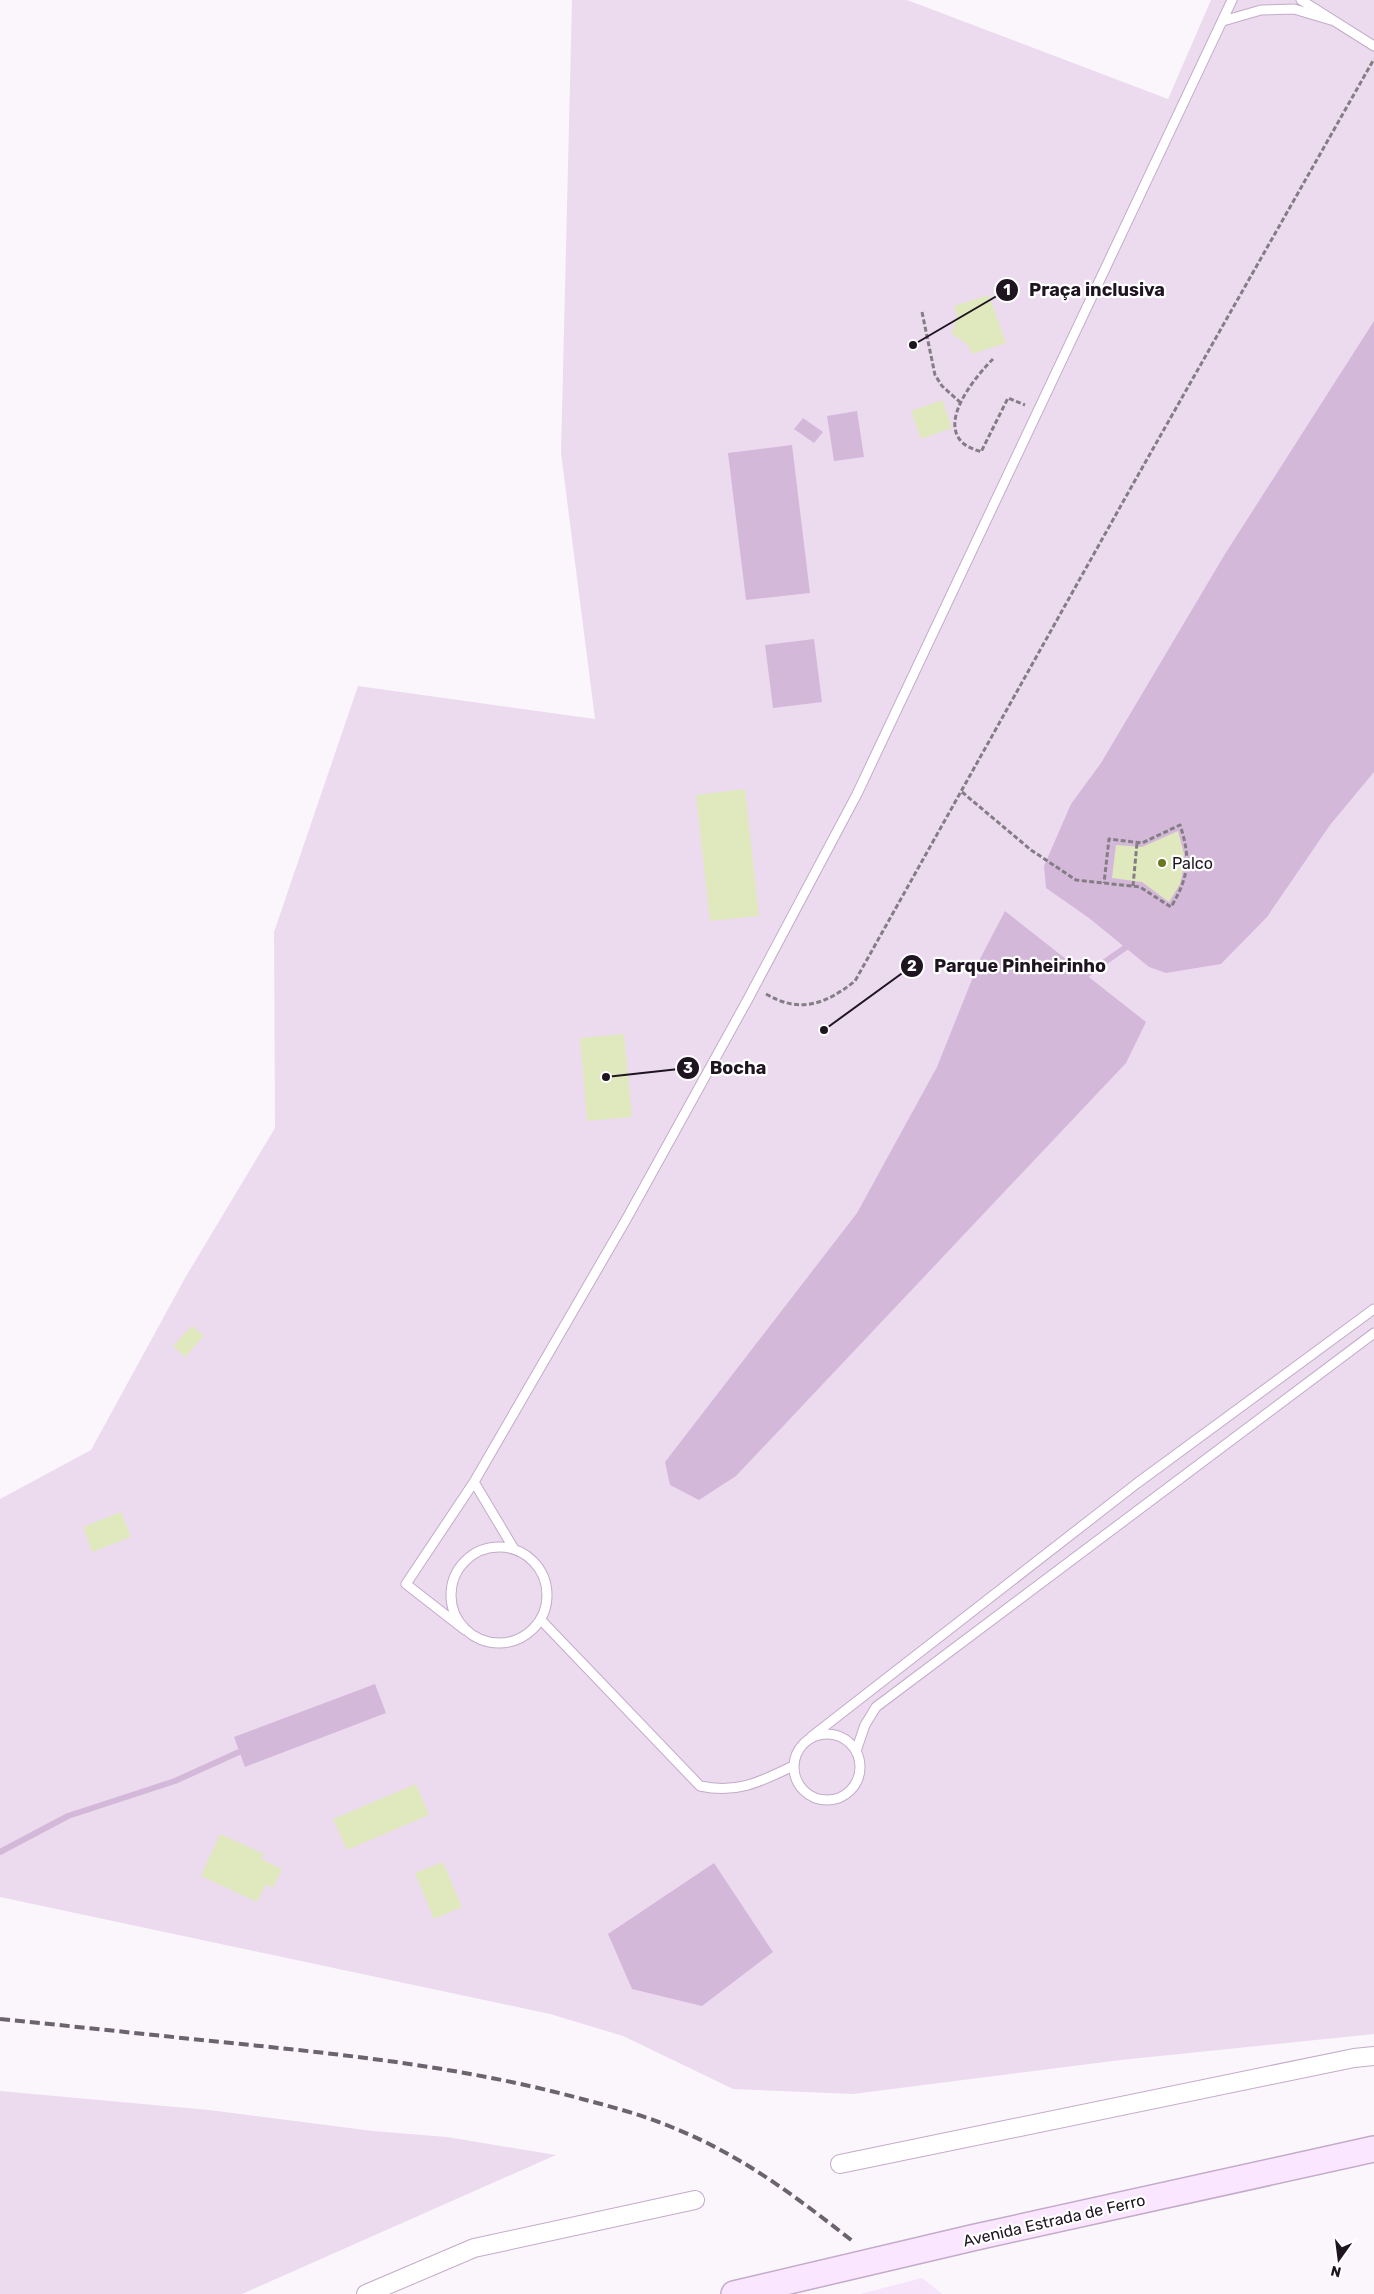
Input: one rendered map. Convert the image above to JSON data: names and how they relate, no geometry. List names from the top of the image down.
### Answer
{
  "streets": {
    "main road": ["Avenida Estrada de Ferro"]
  },
  "places": [
    "Praça inclusiva",
    "Palco",
    "Parque Pinheirinho",
    "Bocha"
  ],
  "north": "bottom"
}
